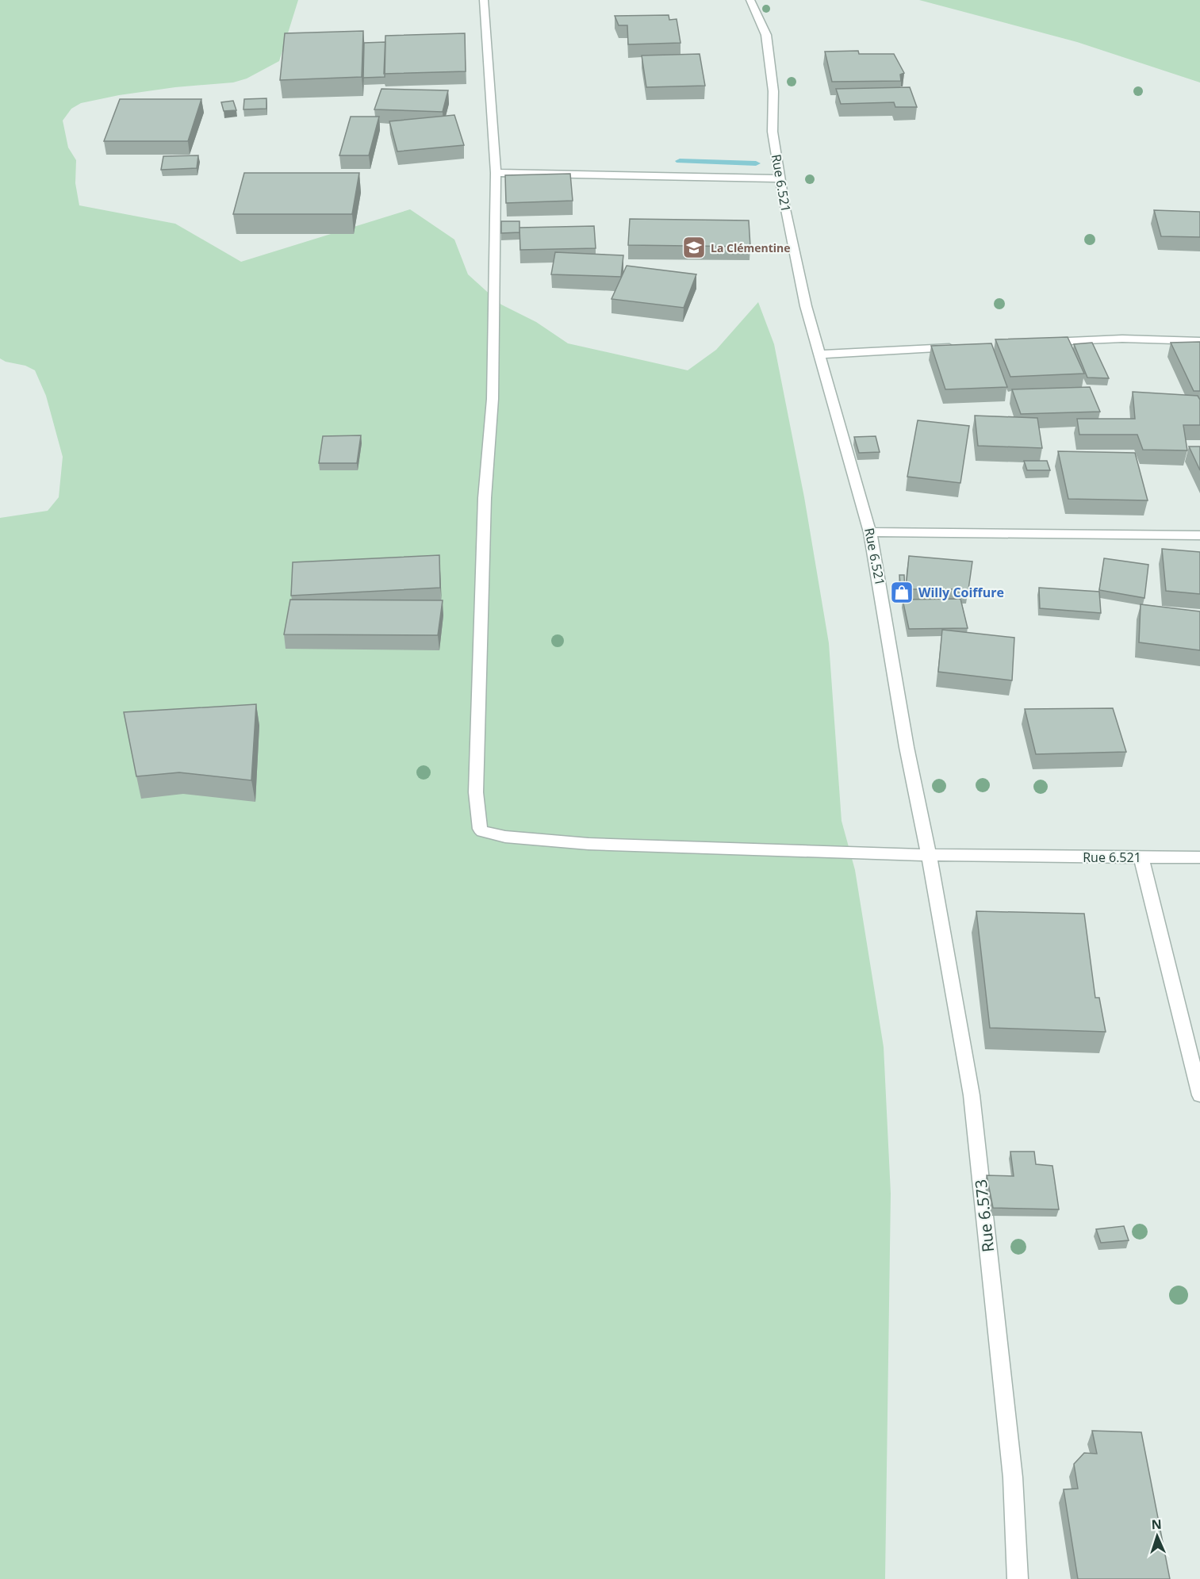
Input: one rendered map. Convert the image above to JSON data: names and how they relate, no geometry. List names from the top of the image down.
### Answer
{
  "streets": {
    "street": ["Rue 6.521", "Rue 6.573"]
  },
  "crossings": [
    ["Rue 6.521", "Rue 6.573"]
  ],
  "places": {
    "school or university": ["La Clémentine"],
    "shop": ["Willy Coiffure"]
  },
  "north": "top"
}
